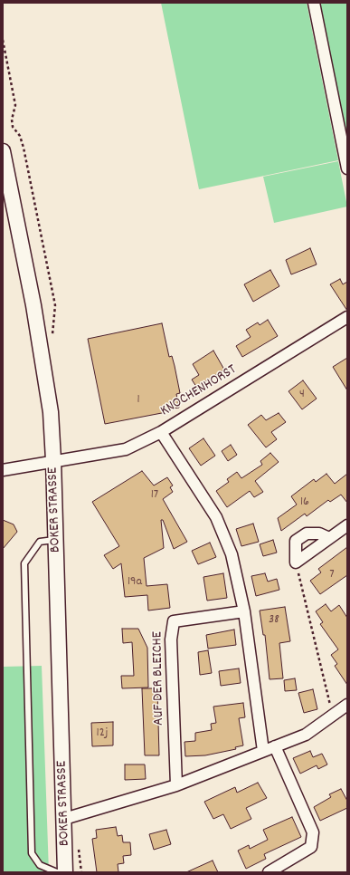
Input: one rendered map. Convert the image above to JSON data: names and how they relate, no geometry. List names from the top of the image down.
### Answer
{
  "streets": {
    "main road": ["BOKER STRASSE"],
    "street": ["KNOCHENHORST", "AUF DER BLEICHE"]
  },
  "crossings": [
    ["KNOCHENHORST", "BOKER STRASSE"]
  ],
  "house_numbers": [
    "4",
    "1",
    "17",
    "16",
    "7",
    "19a",
    "38",
    "12j"
  ]
}
